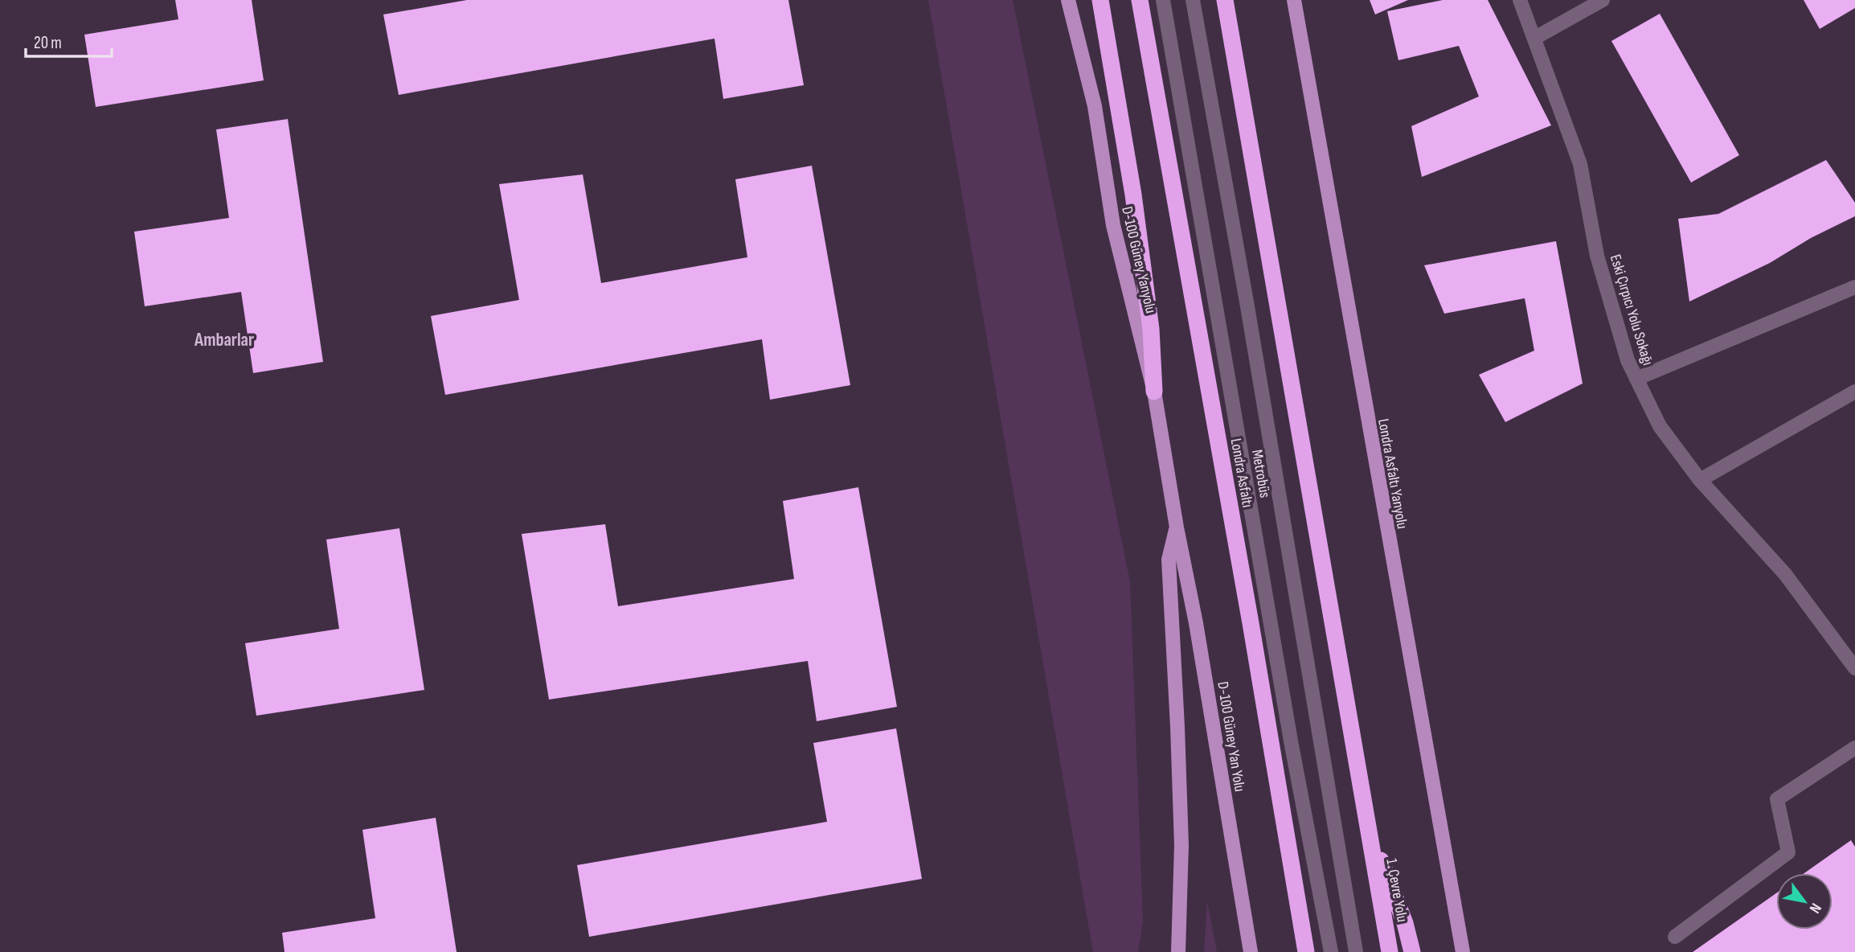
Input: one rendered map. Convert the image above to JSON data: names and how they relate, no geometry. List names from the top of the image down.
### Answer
{
  "streets": {
    "highway": ["Londra Asfaltı", "1. Çevre Yolu"],
    "main road": ["D-100 Güney Yanyolu", "Londra Asfaltı Yanyolu", "D-100 Güney Yan Yolu"],
    "street": ["Eski Çırpıcı Yolu Sokağı", "Metrobüs"]
  },
  "crossings": [
    ["D-100 Güney Yanyolu", "D-100 Güney Yan Yolu"]
  ],
  "districts": ["Ambarlar"],
  "scale_bar": "20 m",
  "north": "bottom right"
}
